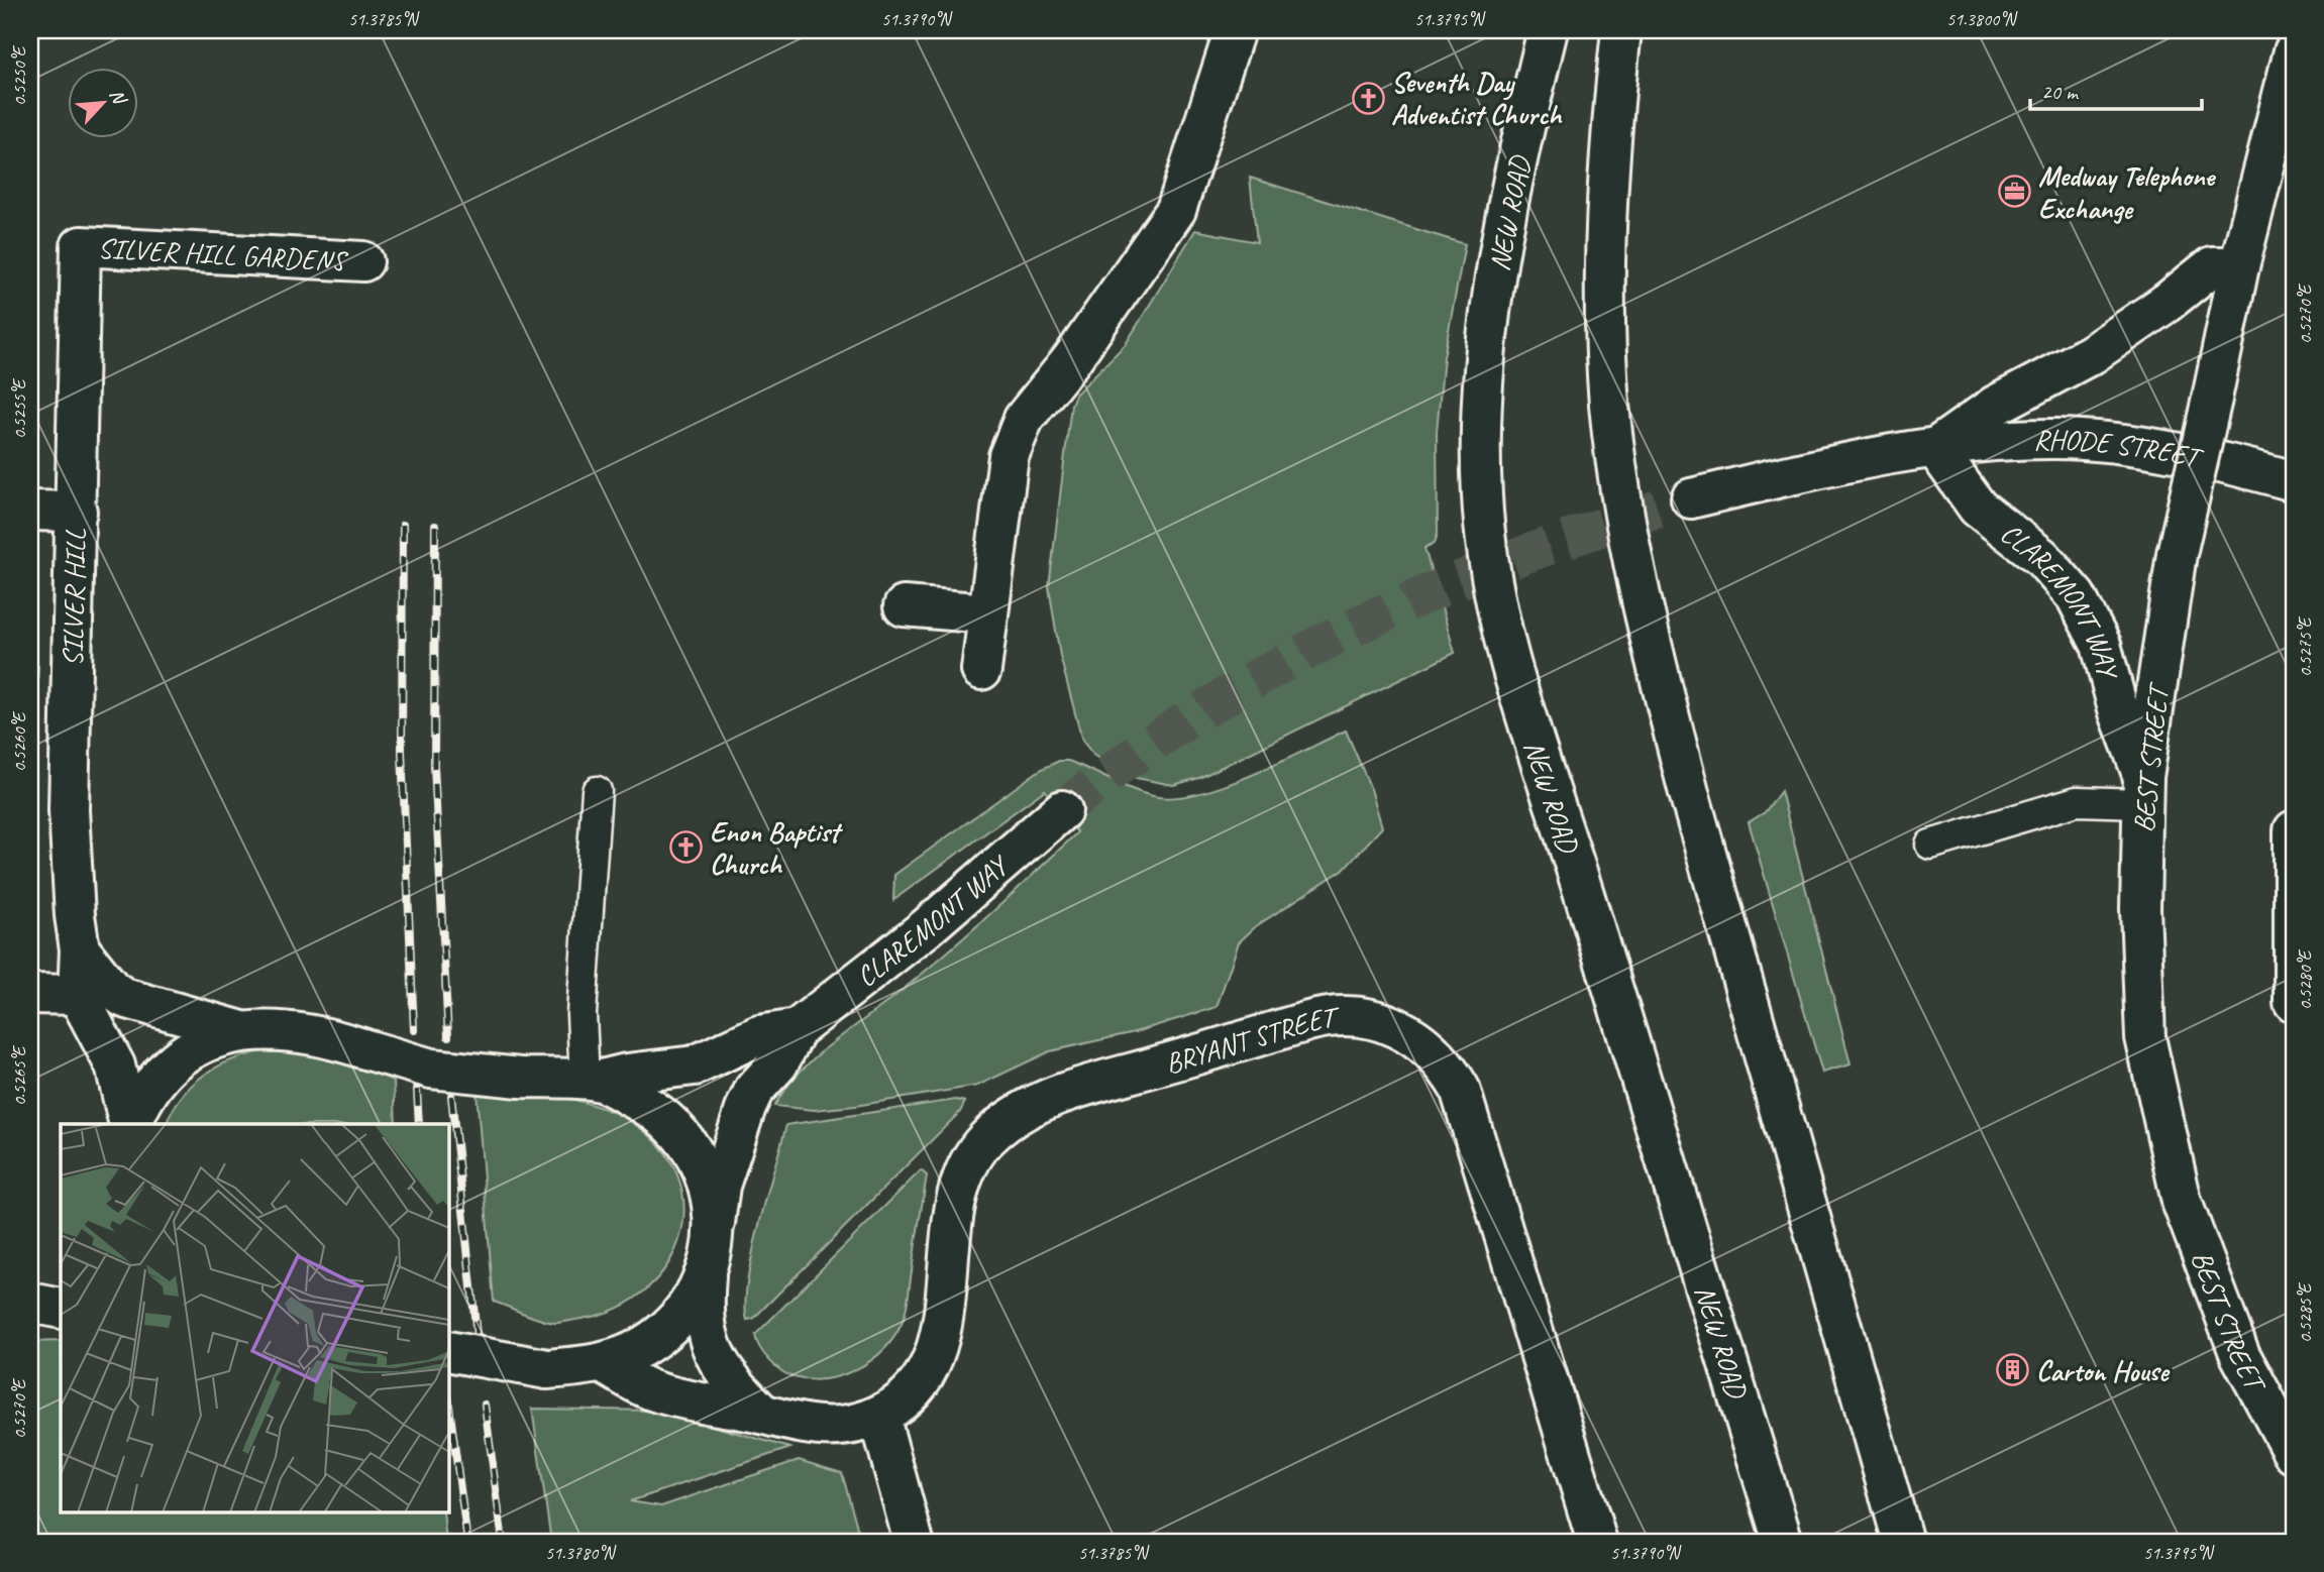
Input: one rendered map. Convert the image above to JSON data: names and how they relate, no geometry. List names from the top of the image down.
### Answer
{
  "streets": {
    "street": [
      "NEW ROAD",
      "SILVER HILL GARDENS",
      "RHODE STREET",
      "SILVER HILL",
      "CLAREMONT WAY",
      "BEST STREET",
      "BRYANT STREET"
    ]
  },
  "crossings": [
    ["SILVER HILL GARDENS", "SILVER HILL"],
    ["RHODE STREET", "CLAREMONT WAY"],
    ["CLAREMONT WAY", "BEST STREET"]
  ],
  "places": {
    "church": ["Seventh Day Adventist Church", "Enon Baptist Church"],
    "office": ["Medway Telephone Exchange"],
    "building": ["Carton House"]
  },
  "scale_bar": "20 m",
  "north": "top right",
  "coordinates": [
    "51.3785°N",
    "51.3790°N",
    "51.3795°N",
    "51.3800°N",
    "0.5250°E",
    "0.5270°E",
    "0.5255°E",
    "0.5275°E",
    "0.5260°E",
    "0.5280°E",
    "0.5265°E",
    "0.5285°E",
    "51.3780°N"
  ]
}
